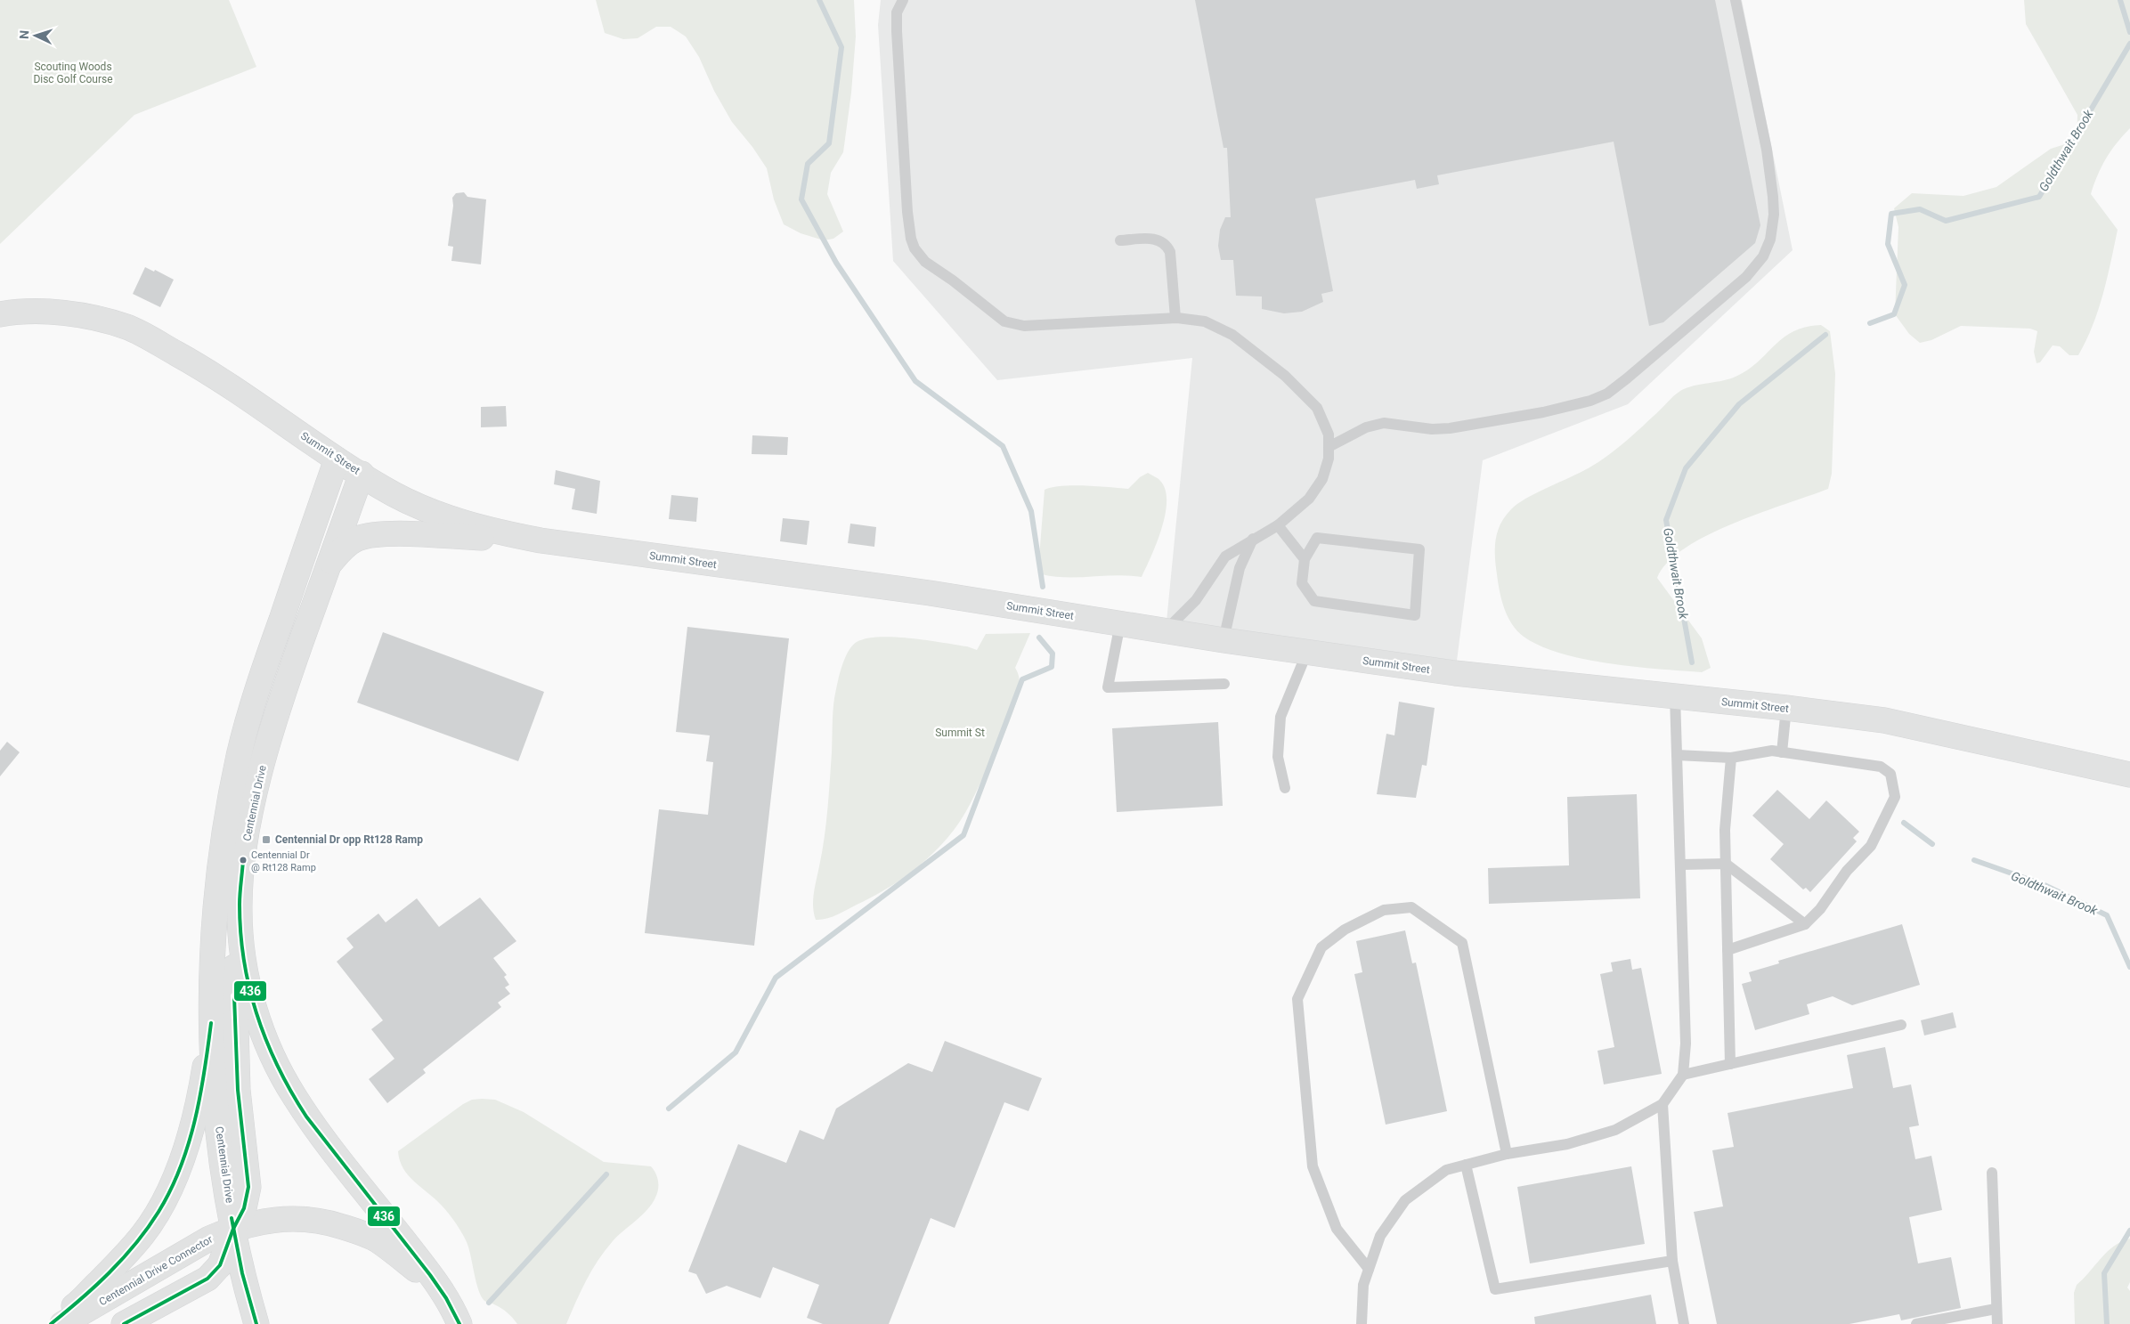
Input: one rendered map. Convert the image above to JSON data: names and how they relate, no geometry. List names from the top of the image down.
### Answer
{
  "streets": {
    "main road": ["Summit Street", "Centennial Drive", "Centennial Drive Connector"]
  },
  "crossings": [
    ["Summit Street", "Centennial Drive"],
    ["Centennial Drive", "Centennial Drive Connector"]
  ],
  "water": ["Goldthwait Brook"],
  "parks": ["Scouting Woods Disc Golf Course", "Summit St"],
  "places": {
    "transit": ["Centennial Dr opp Rt128 Ramp"],
    "other": ["Centennial Dr @ Rt128 Ramp"]
  },
  "lines": ["transit line 436"],
  "north": "left"
}
